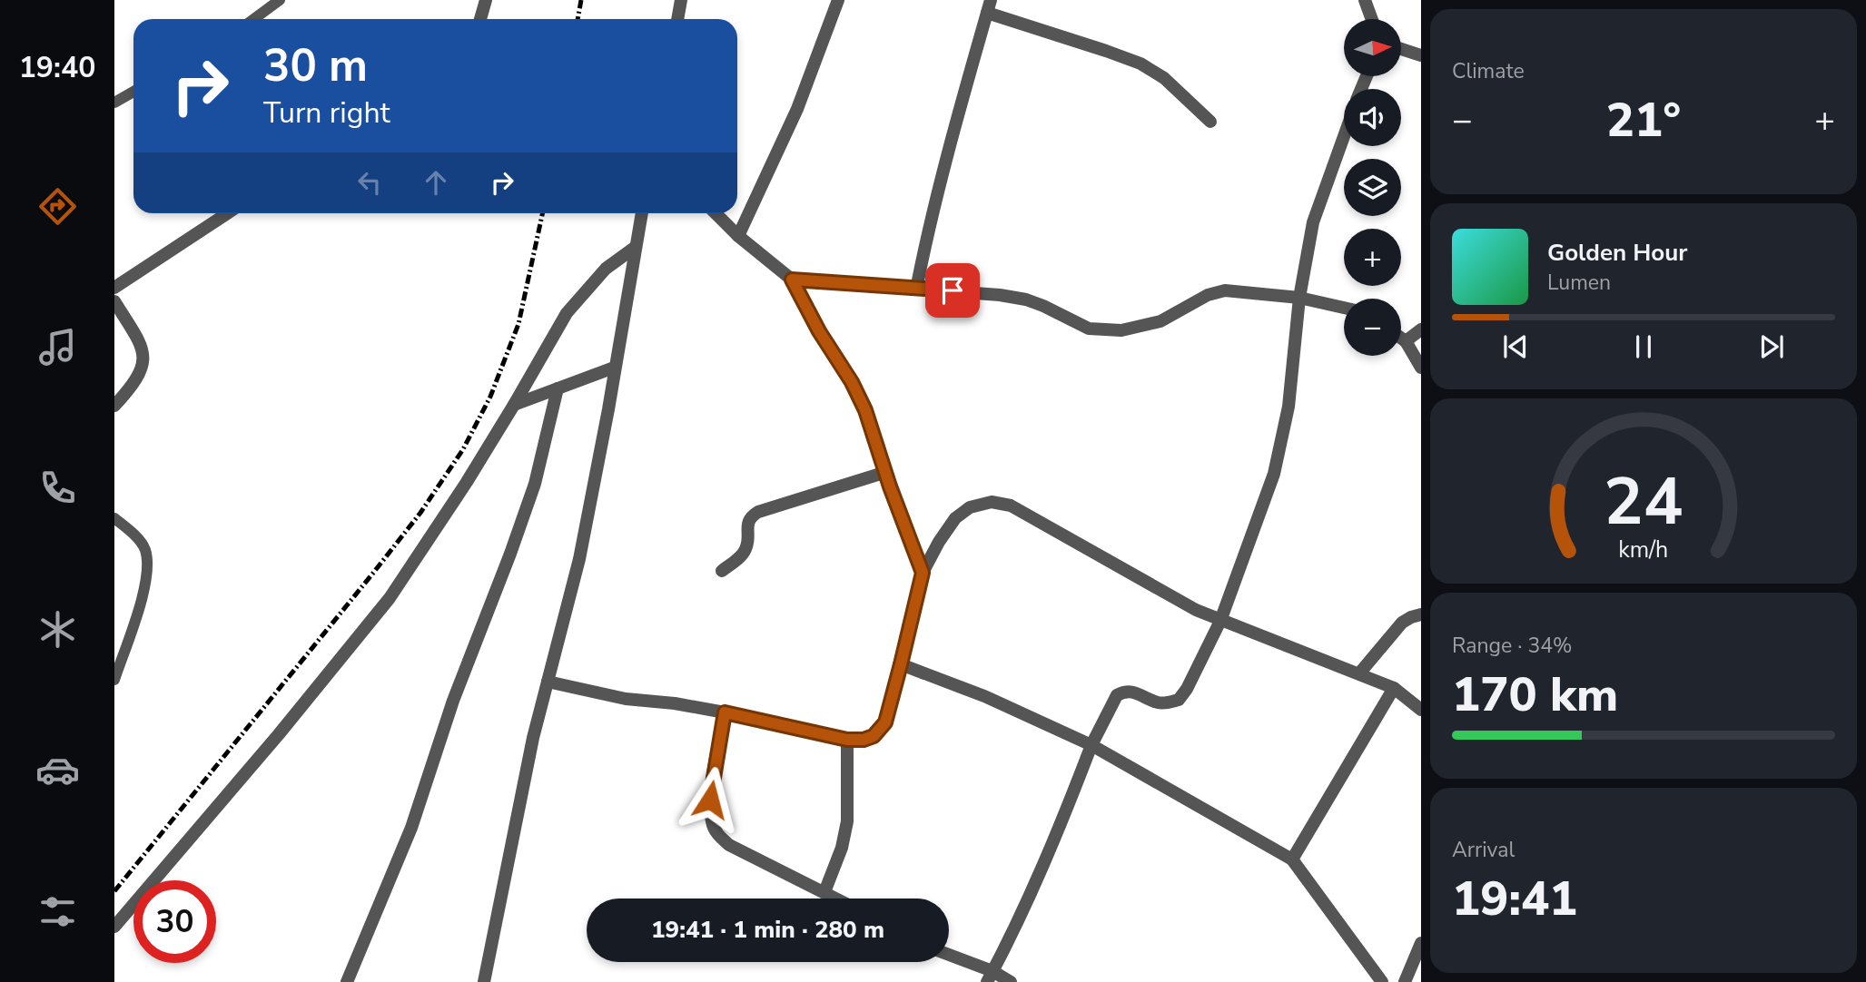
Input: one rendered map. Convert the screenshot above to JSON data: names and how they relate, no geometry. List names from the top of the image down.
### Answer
{
  "north": "right",
  "page": {
    "tabs": "19:40",
    "tile": [
      "Climate",
      ["Range · 34%", "170 km"],
      ["Arrival", "19:41"]
    ],
    "map_buttons": ["+", "−"],
    "turn": ["30 m", "Turn right"],
    "heat": ["−", "21°", "+"],
    "song": ["Golden Hour", "Lumen"],
    "limit": "30",
    "trip": "19:41 · 1 min · 280 m",
    "gauge": ["24", "km/h"]
  }
}
